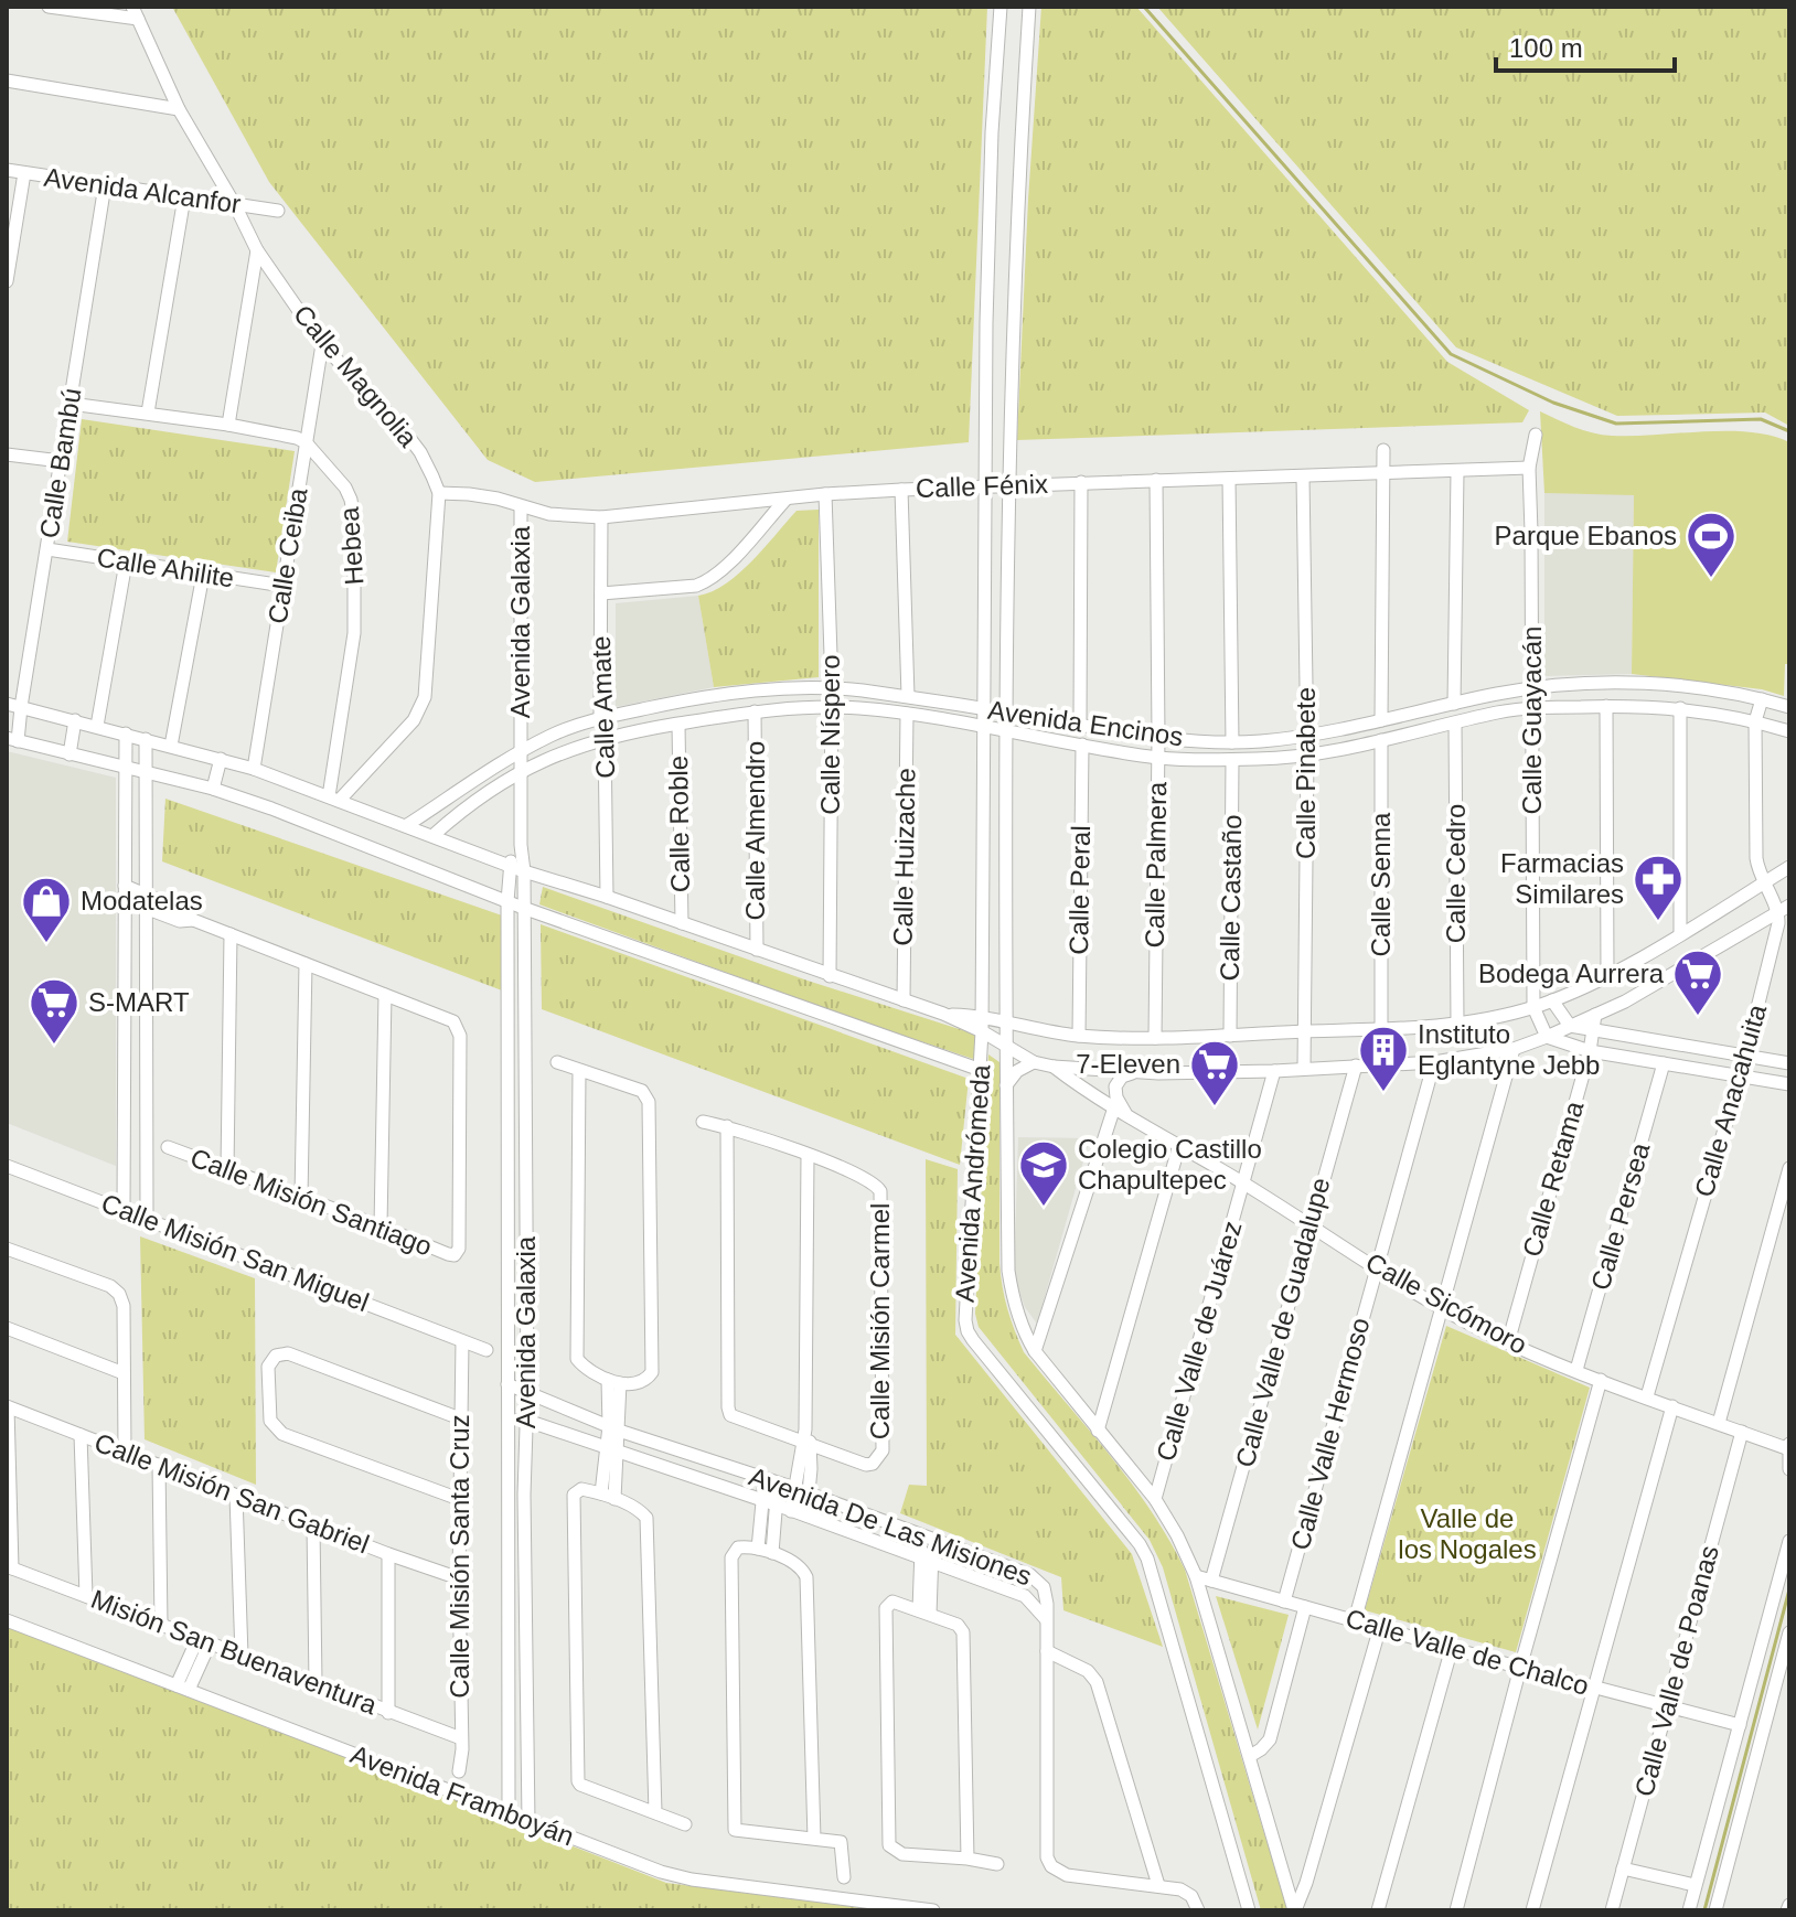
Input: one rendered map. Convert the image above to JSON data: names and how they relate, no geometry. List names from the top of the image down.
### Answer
{
  "streets": {
    "street": [
      "Avenida Alcanfor",
      "Calle Magnolia",
      "Calle Bambú",
      "Calle Fénix",
      "Hebea",
      "Calle Ceiba",
      "Calle Ahilite",
      "Avenida Galaxia",
      "Calle Amate",
      "Calle Guayacán",
      "Avenida Encinos",
      "Calle Níspero",
      "Calle Pinabete",
      "Calle Roble",
      "Calle Almendro",
      "Calle Huizache",
      "Calle Palmera",
      "Calle Cedro",
      "Calle Senna",
      "Calle Peral",
      "Calle Castaño",
      "Calle Anacahuita",
      "Calle Retama",
      "Avenida Andrómeda",
      "Calle Misión Santiago",
      "Calle Persea",
      "Calle Misión San Miguel",
      "Calle Sicómoro",
      "Calle Misión Carmel",
      "Calle Valle de Guadalupe",
      "Calle Valle de Juárez",
      "Calle Valle Hermoso",
      "Calle Misión San Gabriel",
      "Avenida De Las Misiones",
      "Calle Misión Santa Cruz",
      "Misión San Buenaventura",
      "Calle Valle de Chalco",
      "Calle Valle de Poanas",
      "Avenida Framboyán"
    ]
  },
  "crossings": [
    ["Avenida Alcanfor", "Calle Magnolia"],
    ["Avenida Alcanfor", "Calle Bambú"],
    ["Calle Magnolia", "Calle Fénix"],
    ["Calle Magnolia", "Hebea"],
    ["Calle Magnolia", "Calle Ceiba"],
    ["Calle Bambú", "Calle Ahilite"],
    ["Calle Fénix", "Avenida Galaxia"],
    ["Calle Fénix", "Calle Amate"],
    ["Calle Fénix", "Calle Guayacán"],
    ["Calle Fénix", "Calle Níspero"],
    ["Calle Fénix", "Calle Pinabete"],
    ["Calle Fénix", "Calle Palmera"],
    ["Calle Fénix", "Avenida Andrómeda"],
    ["Hebea", "Calle Ceiba"],
    ["Calle Ceiba", "Calle Ahilite"],
    ["Avenida Galaxia", "Avenida Encinos"],
    ["Avenida Galaxia", "Avenida De Las Misiones"],
    ["Avenida Galaxia", "Avenida Framboyán"],
    ["Calle Amate", "Avenida Encinos"],
    ["Calle Guayacán", "Avenida Encinos"],
    ["Avenida Encinos", "Calle Níspero"],
    ["Avenida Encinos", "Calle Pinabete"],
    ["Avenida Encinos", "Calle Roble"],
    ["Avenida Encinos", "Calle Almendro"],
    ["Avenida Encinos", "Calle Huizache"],
    ["Avenida Encinos", "Calle Palmera"],
    ["Avenida Encinos", "Calle Cedro"],
    ["Avenida Encinos", "Calle Senna"],
    ["Avenida Encinos", "Calle Peral"],
    ["Avenida Encinos", "Calle Castaño"],
    ["Avenida Encinos", "Avenida Andrómeda"],
    ["Calle Anacahuita", "Calle Sicómoro"],
    ["Calle Retama", "Calle Sicómoro"],
    ["Avenida Andrómeda", "Calle Valle de Juárez"],
    ["Avenida Andrómeda", "Calle Valle de Chalco"],
    ["Calle Persea", "Calle Sicómoro"],
    ["Calle Misión San Miguel", "Calle Misión Santa Cruz"],
    ["Calle Sicómoro", "Calle Valle de Guadalupe"],
    ["Calle Sicómoro", "Calle Valle de Juárez"],
    ["Calle Sicómoro", "Calle Valle Hermoso"],
    ["Calle Sicómoro", "Calle Valle de Poanas"],
    ["Calle Valle de Guadalupe", "Calle Valle de Chalco"],
    ["Calle Valle Hermoso", "Calle Valle de Chalco"],
    ["Calle Misión San Gabriel", "Calle Misión Santa Cruz"],
    ["Calle Misión Santa Cruz", "Misión San Buenaventura"],
    ["Calle Valle de Chalco", "Calle Valle de Poanas"]
  ],
  "parks": ["Valle de los Nogales"],
  "places": {
    "sports": ["Parque Ebanos"],
    "pharmacy": ["Farmacias Similares"],
    "shop": ["Modatelas"],
    "supermarket": ["Bodega Aurrera", "S-MART", "7-Eleven"],
    "building": ["Instituto Eglantyne Jebb"],
    "school or university": ["Colegio Castillo Chapultepec"]
  },
  "scale_bar": "100 m"
}
